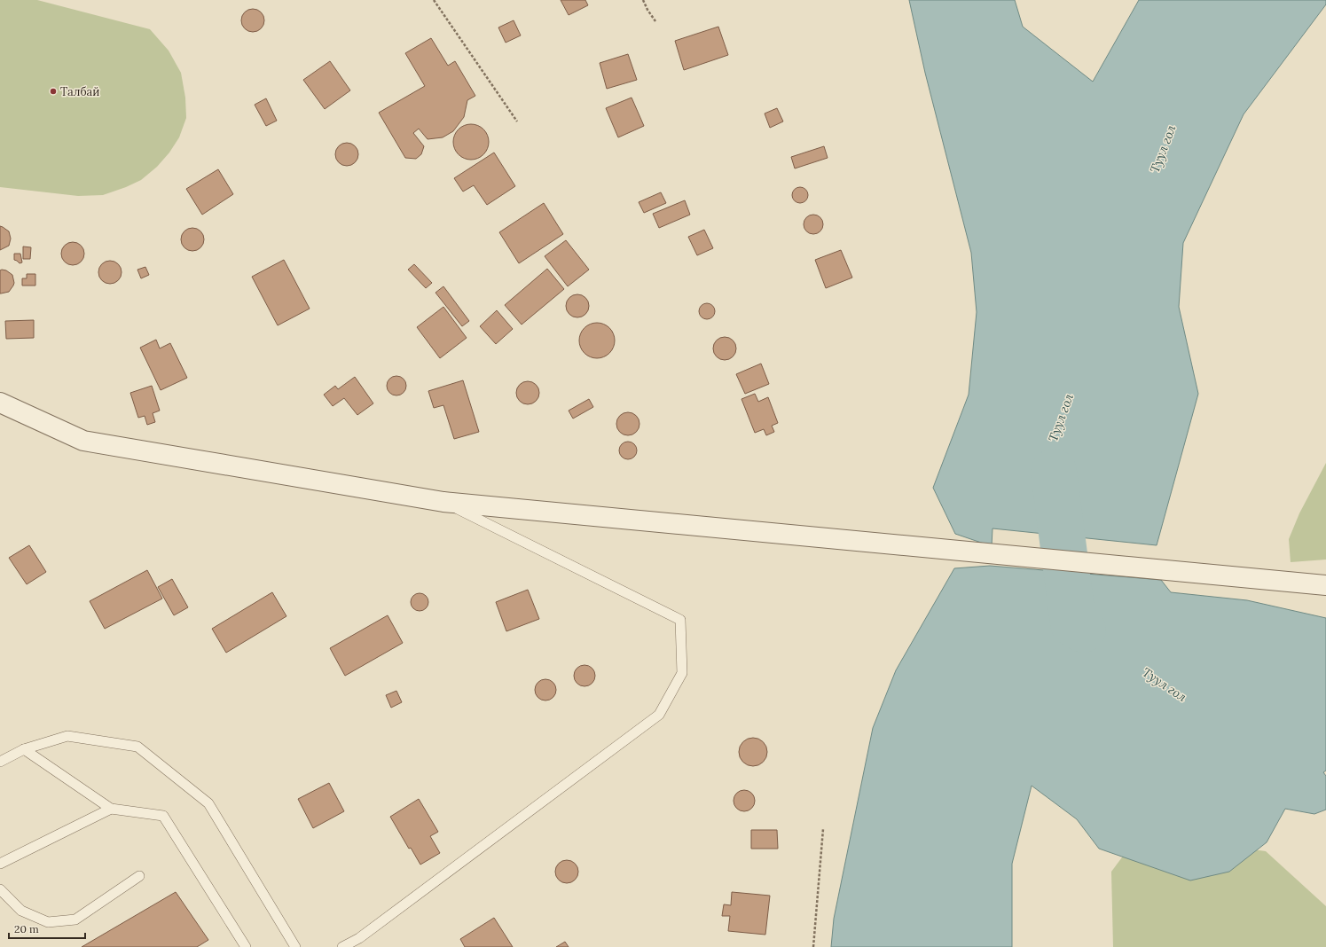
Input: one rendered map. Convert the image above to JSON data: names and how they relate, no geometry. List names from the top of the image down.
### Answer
{
  "water": ["Туул гол"],
  "places": ["Талбай"],
  "scale_bar": "20 m"
}
